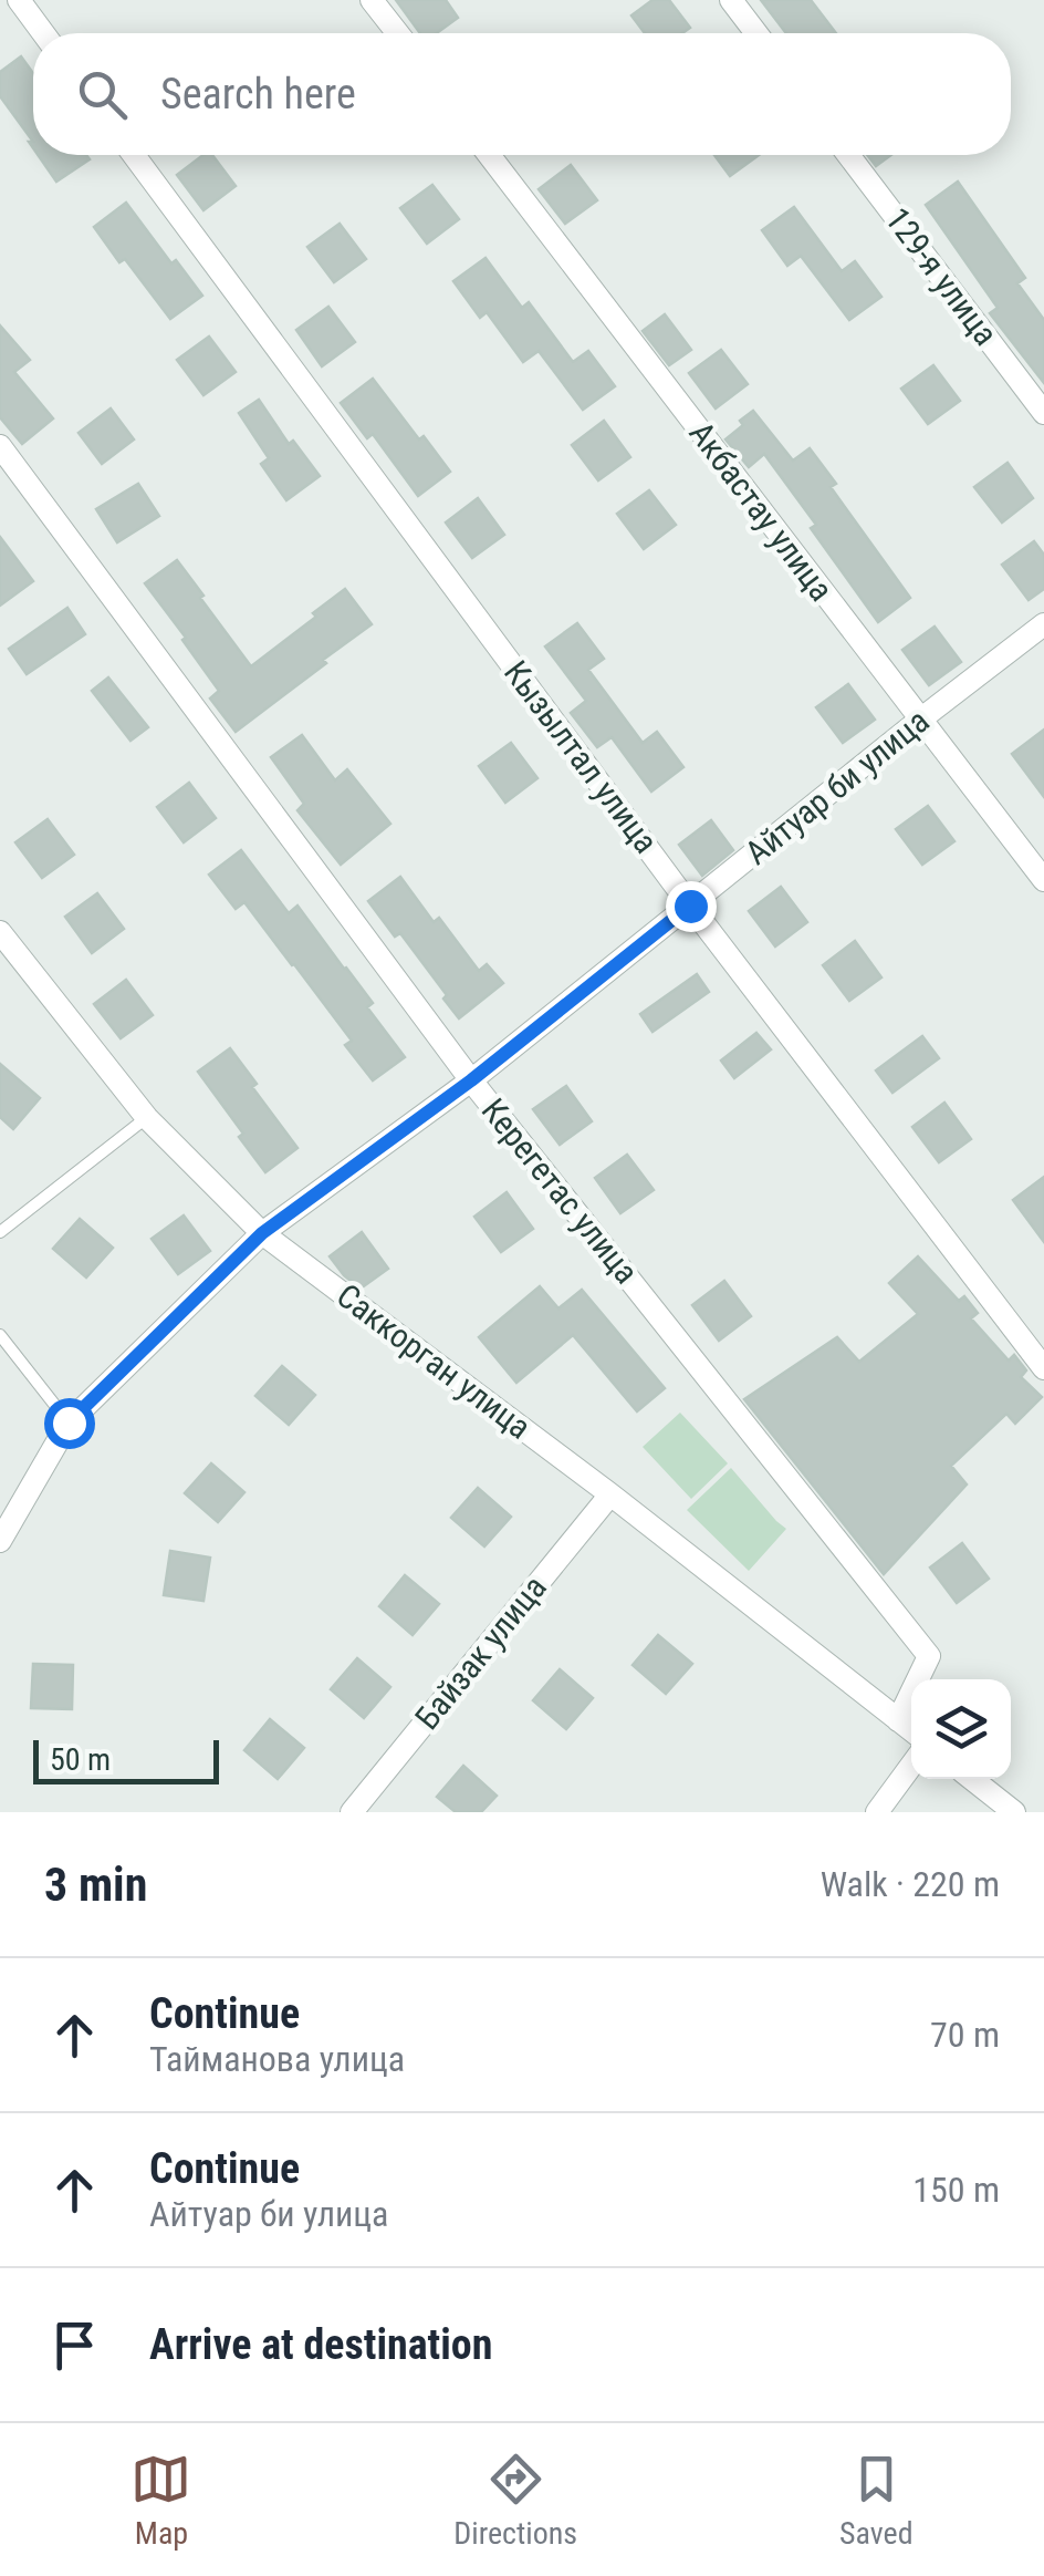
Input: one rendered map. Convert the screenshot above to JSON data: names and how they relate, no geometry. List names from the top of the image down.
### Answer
{
  "streets": {
    "street": [
      "129-я улица",
      "Акбастау улица",
      "Кызылтал улица",
      "Айтуар би улица",
      "Керегетас улица",
      "Саккорган улица",
      "Байзак улица"
    ]
  },
  "crossings": [
    ["Акбастау улица", "Айтуар би улица"],
    ["Кызылтал улица", "Айтуар би улица"],
    ["Айтуар би улица", "Керегетас улица"],
    ["Айтуар би улица", "Саккорган улица"],
    ["Керегетас улица", "Саккорган улица"],
    ["Саккорган улица", "Байзак улица"]
  ],
  "scale_bar": "50 m",
  "page": {
    "search": "Search here",
    "scale": "50 m",
    "heading": ["3 min", "Walk · 220 m"],
    "list": [
      ["Continue", "Тайманова улица", "70 m"],
      ["Continue", "Айтуар би улица", "150 m"],
      "Arrive at destination"
    ],
    "nav": ["Map", "Directions", "Saved"]
  }
}
